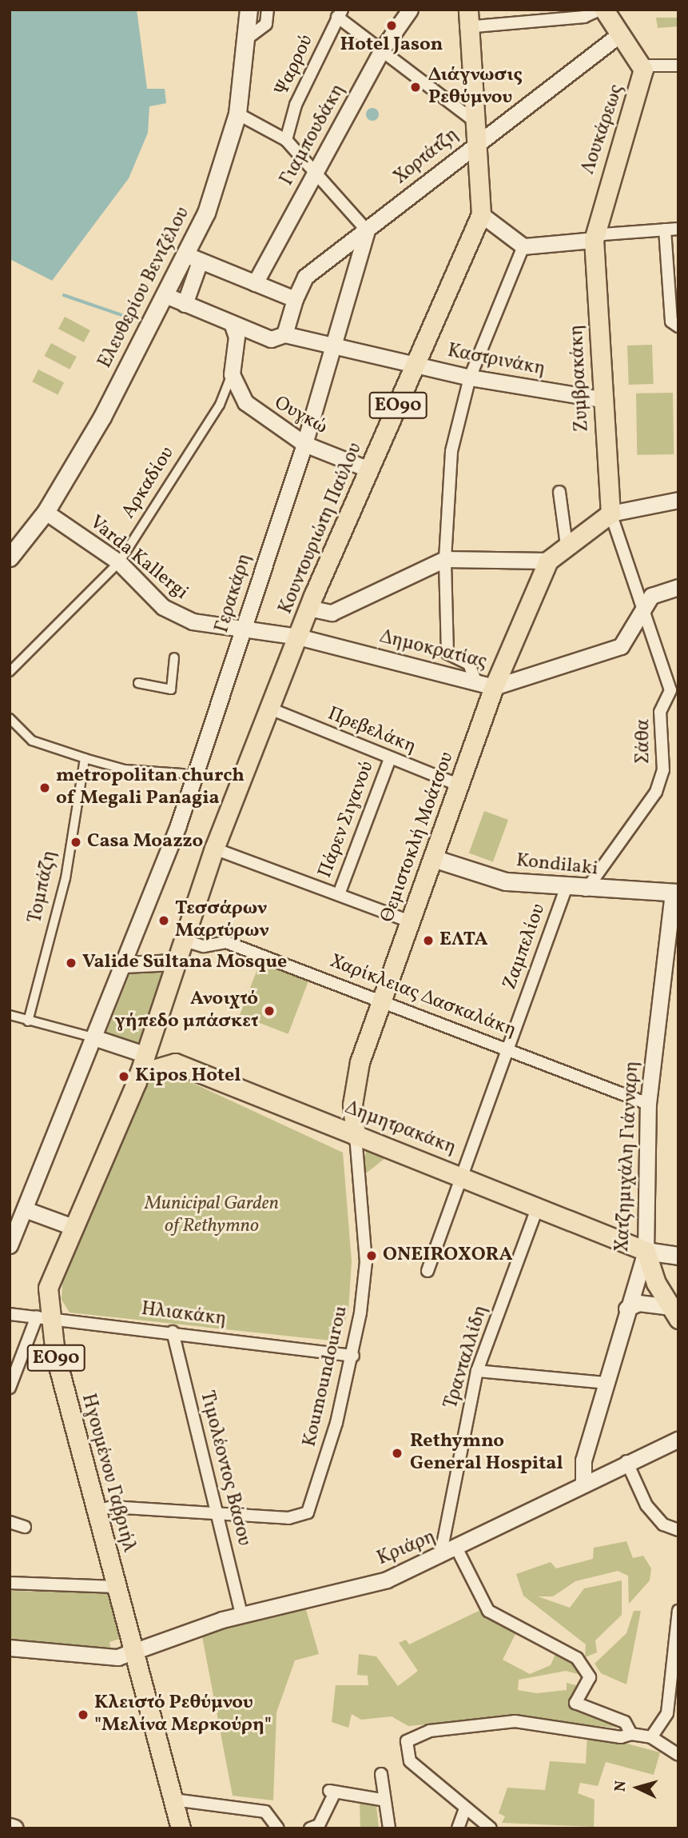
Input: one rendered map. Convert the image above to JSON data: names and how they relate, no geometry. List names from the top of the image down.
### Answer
{
  "streets": {
    "main road": [
      "Λουκάρεως",
      "Ελευθερίου Βενιζέλου",
      "Ζυμβρακάκη",
      "ΕΟ90",
      "Κουντουριώτη Παύλου",
      "Θεμιστοκλή Μοάτσου",
      "Kondilaki",
      "Δημητρακάκη",
      "Ηγουμένου Γαβριήλ"
    ],
    "street": [
      "Ψαρρού",
      "Γιαμπουδάκη",
      "Χορτάτζη",
      "Καστρινάκη",
      "Ουγκώ",
      "Αρκαδίου",
      "Varda Kallergi",
      "Γερακάρη",
      "Δημοκρατίας",
      "Πρεβελάκη",
      "Σάθα",
      "Πάρεν Σιγανού",
      "Τομπάζη",
      "Ζαμπελίου",
      "Χαρίκλειας Δασκαλάκη",
      "Χατζημιχάλη Γιάνναρη",
      "Ηλιακάκη",
      "Τρανταλλίδη",
      "Koumoundourou",
      "Τιμολέοντος Βάσου",
      "Κριάρη"
    ]
  },
  "crossings": [
    ["Λουκάρεως", "Χορτάτζη"],
    ["Λουκάρεως", "Ζυμβρακάκη"],
    ["Χορτάτζη", "Καστρινάκη"],
    ["Χορτάτζη", "Κουντουριώτη Παύλου"],
    ["Χορτάτζη", "Γερακάρη"],
    ["Ελευθερίου Βενιζέλου", "Καστρινάκη"],
    ["Ελευθερίου Βενιζέλου", "Varda Kallergi"],
    ["Καστρινάκη", "Ζυμβρακάκη"],
    ["Καστρινάκη", "Κουντουριώτη Παύλου"],
    ["Καστρινάκη", "Γερακάρη"],
    ["Ζυμβρακάκη", "Σάθα"],
    ["ΕΟ90", "Κουντουριώτη Παύλου"],
    ["ΕΟ90", "Ηγουμένου Γαβριήλ"],
    ["Ουγκώ", "Αρκαδίου"],
    ["Ουγκώ", "Κουντουριώτη Παύλου"],
    ["Ουγκώ", "Γερακάρη"],
    ["Αρκαδίου", "Varda Kallergi"],
    ["Κουντουριώτη Παύλου", "Δημοκρατίας"],
    ["Κουντουριώτη Παύλου", "Πρεβελάκη"],
    ["Κουντουριώτη Παύλου", "Χαρίκλειας Δασκαλάκη"],
    ["Varda Kallergi", "Γερακάρη"],
    ["Varda Kallergi", "Δημοκρατίας"],
    ["Γερακάρη", "Δημοκρατίας"],
    ["Δημοκρατίας", "Σάθα"],
    ["Δημοκρατίας", "Θεμιστοκλή Μοάτσου"],
    ["Πρεβελάκη", "Πάρεν Σιγανού"],
    ["Πρεβελάκη", "Θεμιστοκλή Μοάτσου"],
    ["Σάθα", "Kondilaki"],
    ["Θεμιστοκλή Μοάτσου", "Kondilaki"],
    ["Θεμιστοκλή Μοάτσου", "Χαρίκλειας Δασκαλάκη"],
    ["Θεμιστοκλή Μοάτσου", "Δημητρακάκη"],
    ["Θεμιστοκλή Μοάτσου", "Koumoundourou"],
    ["Kondilaki", "Ζαμπελίου"],
    ["Kondilaki", "Χατζημιχάλη Γιάνναρη"],
    ["Ζαμπελίου", "Χαρίκλειας Δασκαλάκη"],
    ["Ζαμπελίου", "Δημητρακάκη"],
    ["Χαρίκλειας Δασκαλάκη", "Χατζημιχάλη Γιάνναρη"],
    ["Δημητρακάκη", "Χατζημιχάλη Γιάνναρη"],
    ["Δημητρακάκη", "Τρανταλλίδη"],
    ["Δημητρακάκη", "Koumoundourou"],
    ["Χατζημιχάλη Γιάνναρη", "Κριάρη"],
    ["Ηλιακάκη", "Koumoundourou"],
    ["Ηλιακάκη", "Τιμολέοντος Βάσου"],
    ["Ηλιακάκη", "Ηγουμένου Γαβριήλ"],
    ["Τρανταλλίδη", "Κριάρη"],
    ["Koumoundourou", "Τιμολέοντος Βάσου"],
    ["Τιμολέοντος Βάσου", "Κριάρη"],
    ["Ηγουμένου Γαβριήλ", "Κριάρη"]
  ],
  "parks": ["Municipal Garden of Rethymno"],
  "places": [
    "Hotel Jason",
    "Διάγνωσις Ρεθύμνου",
    "metropolitan church of Megali Panagia",
    "Casa Moazzo",
    "Τεσσάρων Μαρτύρων",
    "ΕΛΤΑ",
    "Valide Sultana Mosque",
    "Ανοιχτό γήπεδο μπάσκετ",
    "Kipos Hotel",
    "ONEIROXORA",
    "Rethymno General Hospital",
    "Κλειστό Ρεθύμνου \"Μελίνα Μερκούρη\""
  ],
  "north": "left"
}
